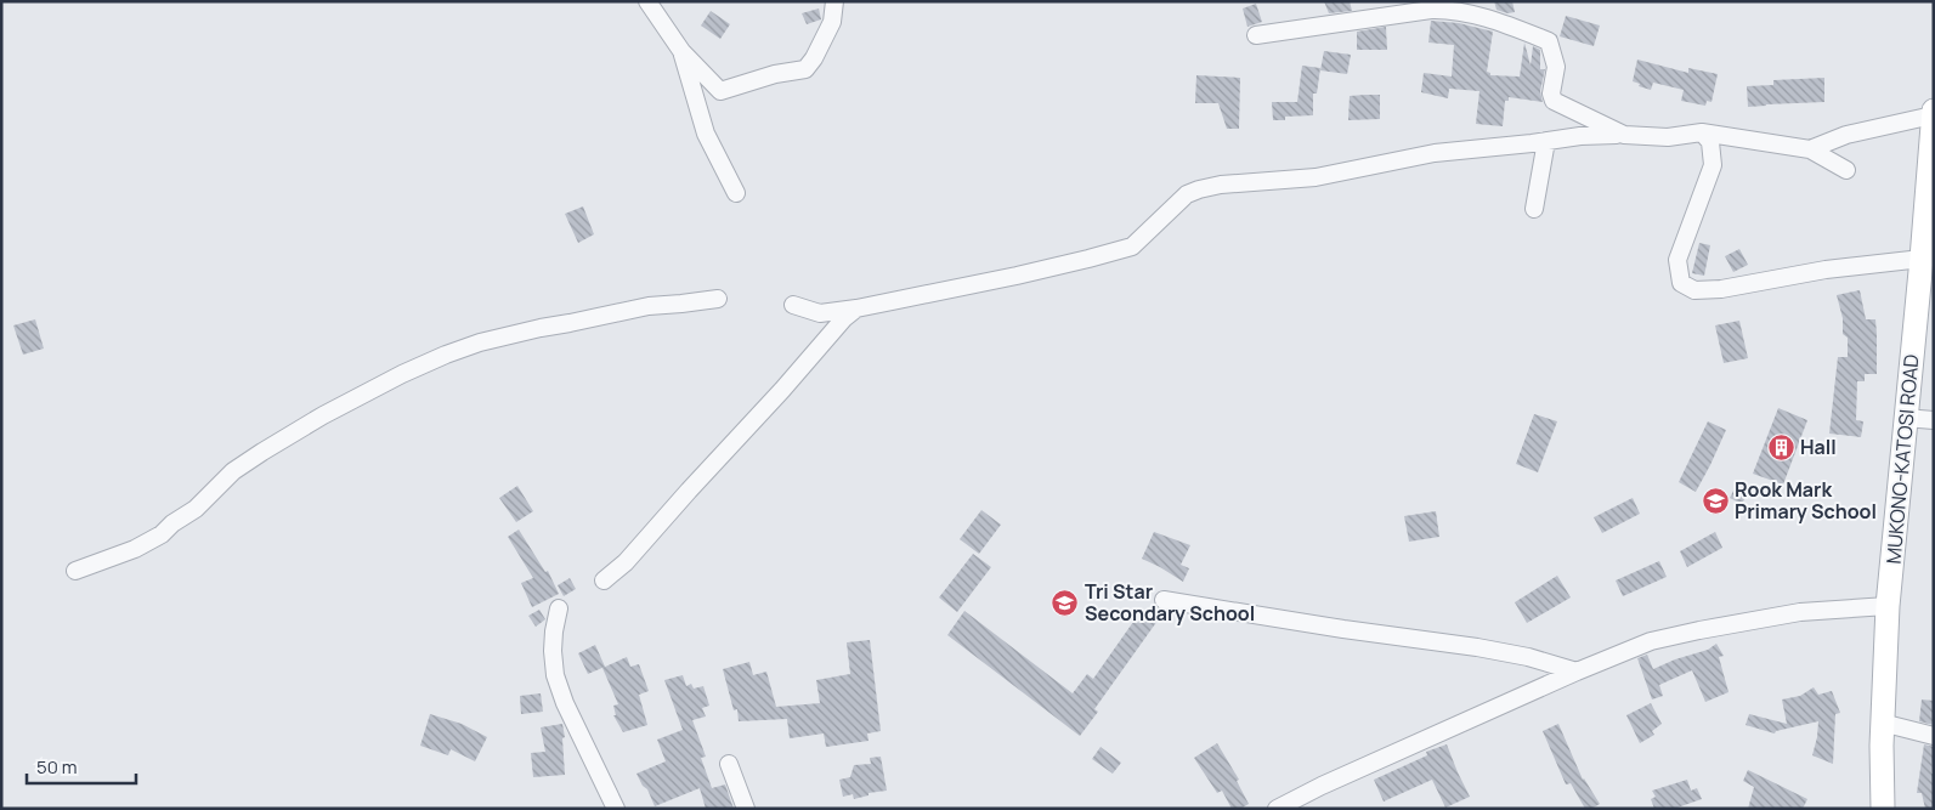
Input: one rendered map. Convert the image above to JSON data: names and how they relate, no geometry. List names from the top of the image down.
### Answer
{
  "streets": {
    "main road": ["MUKONO-KATOSI ROAD"]
  },
  "places": {
    "building": ["Hall"],
    "school or university": ["Rook Mark Primary School", "Tri Star Secondary School"]
  },
  "scale_bar": "50 m"
}
